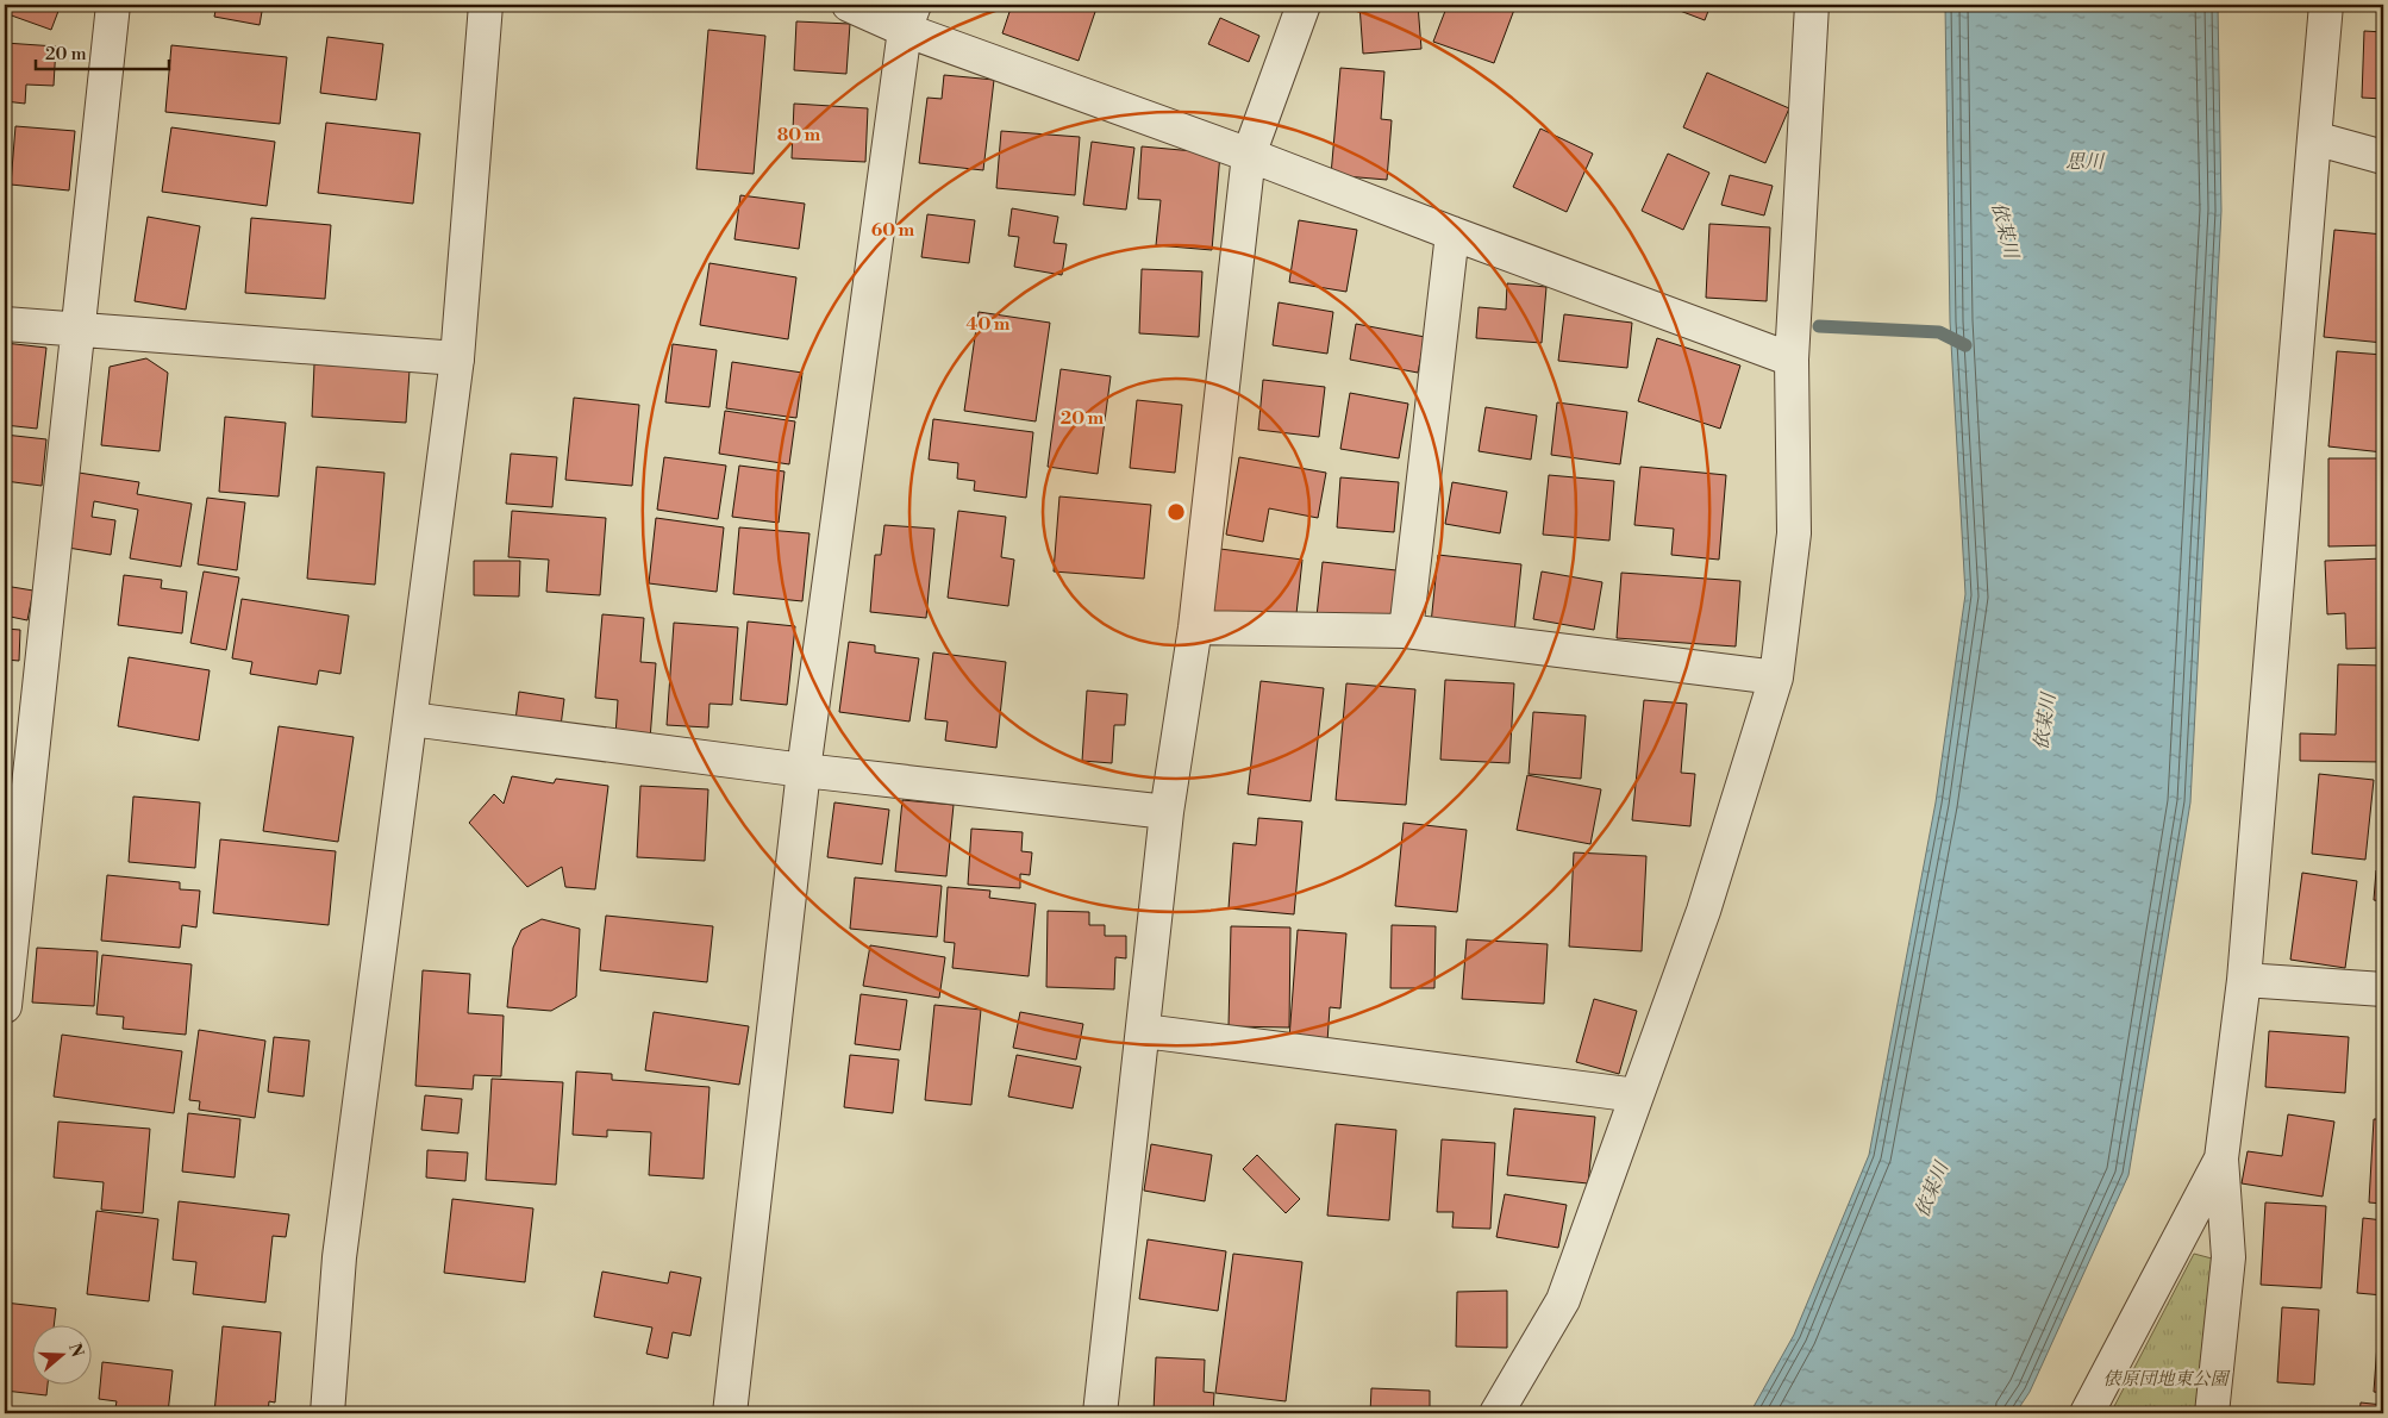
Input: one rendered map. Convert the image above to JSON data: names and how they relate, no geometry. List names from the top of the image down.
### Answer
{
  "water": ["思川", "依某川"],
  "parks": ["俵原団地東公園"],
  "scale_bar": "20 m",
  "north": "right",
  "rings": [
    "80 m",
    "60 m",
    "40 m",
    "20 m"
  ]
}
